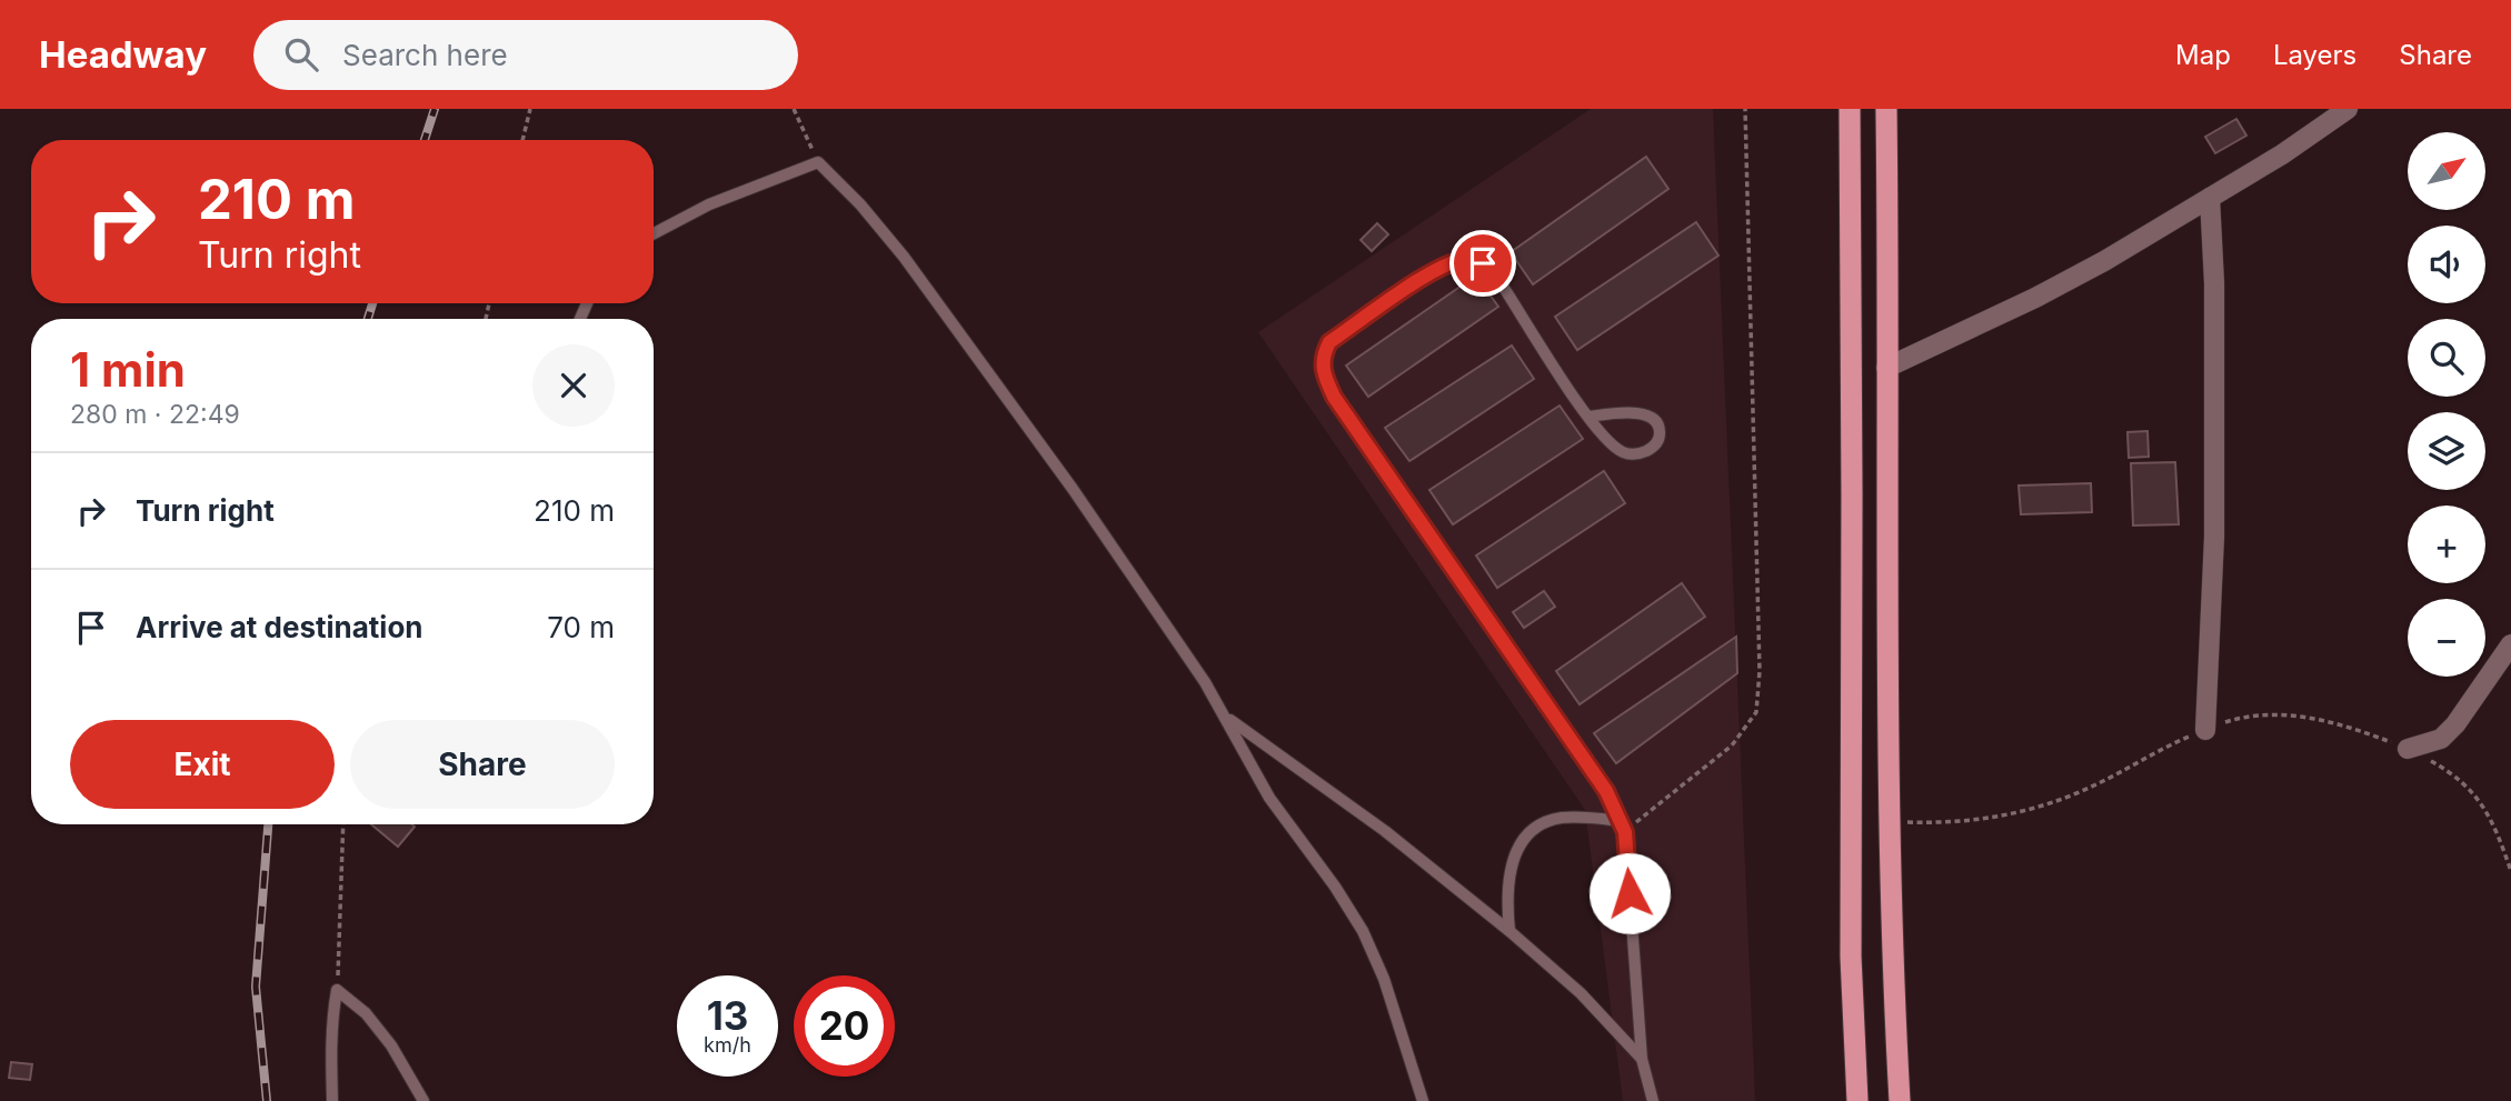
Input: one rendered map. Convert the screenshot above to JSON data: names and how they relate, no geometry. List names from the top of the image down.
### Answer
{
  "north": "top right",
  "page": {
    "header": "Headway",
    "search": "Search here",
    "nav": ["Map", "Layers", "Share"],
    "map_buttons": ["+", "−"],
    "turn": ["210 m", "Turn right"],
    "heading": ["1 min", "280 m · 22:49"],
    "list": [
      {
        "name": "Turn right",
        "value": "210 m"
      },
      {
        "name": "Arrive at destination",
        "value": "70 m"
      }
    ],
    "buttons": ["Exit", "Share"],
    "speed": "13 km/h",
    "limit": "20"
  }
}
